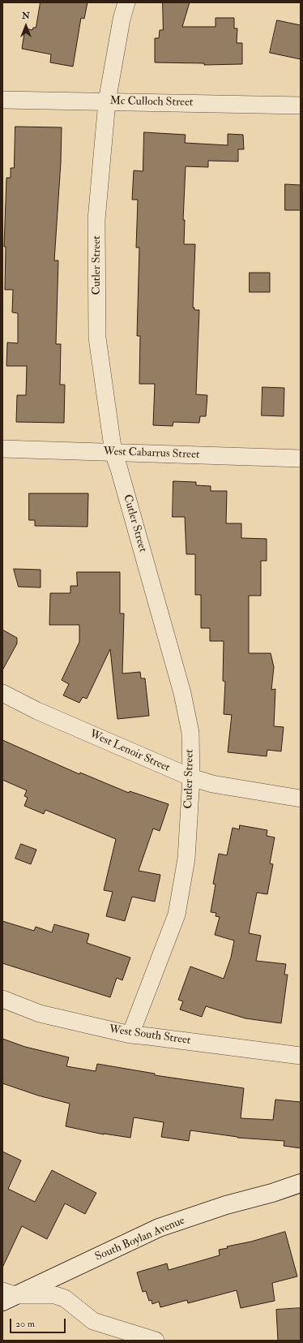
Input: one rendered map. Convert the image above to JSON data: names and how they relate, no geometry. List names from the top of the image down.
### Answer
{
  "streets": {
    "street": [
      "Mc Culloch Street",
      "Cutler Street",
      "West Cabarrus Street",
      "West Lenoir Street",
      "West South Street",
      "South Boylan Avenue"
    ]
  },
  "crossings": [
    ["Mc Culloch Street", "Cutler Street"],
    ["Cutler Street", "West Cabarrus Street"],
    ["Cutler Street", "West Lenoir Street"],
    ["Cutler Street", "West South Street"]
  ],
  "scale_bar": "20 m",
  "north": "top"
}
